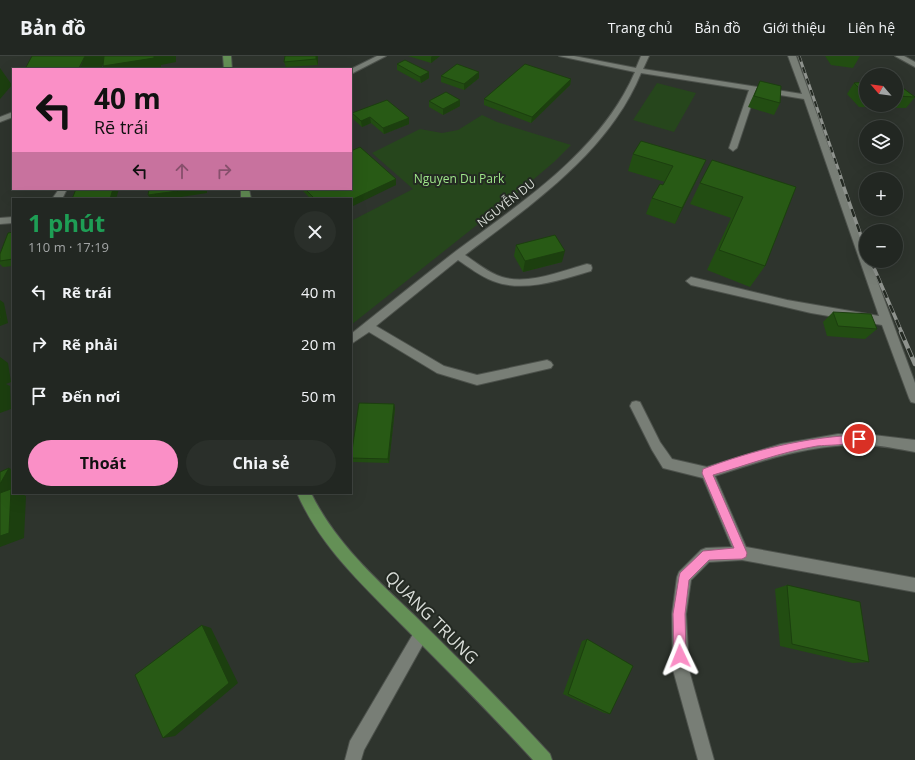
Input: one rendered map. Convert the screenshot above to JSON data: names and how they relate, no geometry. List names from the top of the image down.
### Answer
{
  "streets": {
    "main road": ["QUANG TRUNG"],
    "street": ["NGUYỄN DU"]
  },
  "parks": ["Nguyen Du Park"],
  "north": "top left",
  "page": {
    "header": "Bản đồ",
    "nav": [
      "Trang chủ",
      "Bản đồ",
      "Giới thiệu",
      "Liên hệ"
    ],
    "map_buttons": ["+", "−"],
    "turn": ["40 m", "Rẽ trái"],
    "heading": ["1 phút", "110 m · 17:19"],
    "list": [
      {
        "name": "Rẽ trái",
        "value": "40 m"
      },
      {
        "name": "Rẽ phải",
        "value": "20 m"
      },
      {
        "name": "Đến nơi",
        "value": "50 m"
      }
    ],
    "buttons": ["Thoát", "Chia sẻ"]
  }
}
